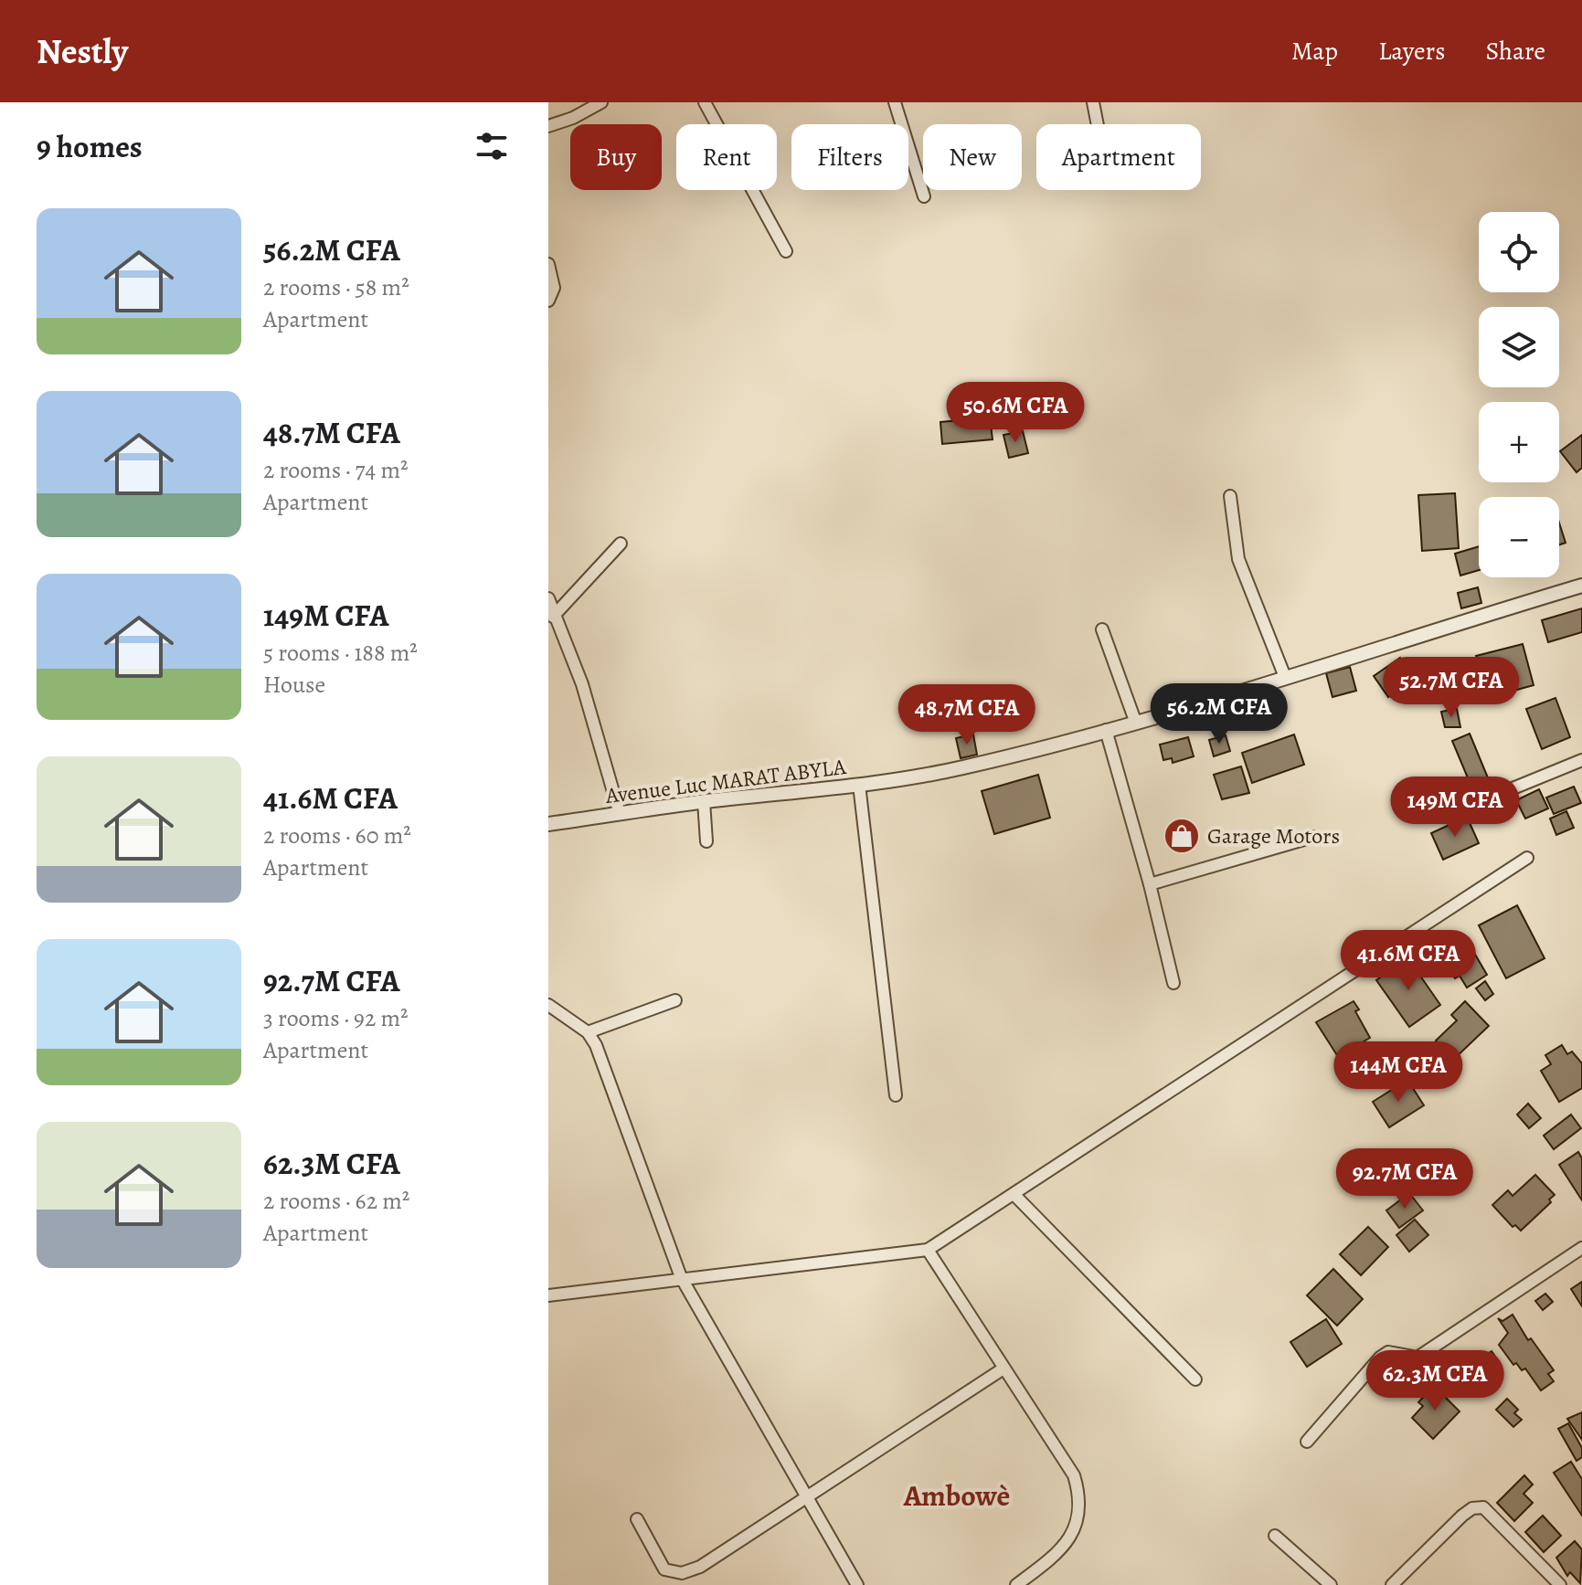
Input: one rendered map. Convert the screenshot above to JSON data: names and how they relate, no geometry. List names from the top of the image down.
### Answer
{
  "streets": {
    "street": ["Avenue Luc MARAT ABYLA"]
  },
  "districts": ["Ambowè"],
  "places": {
    "shop": ["Garage Motors"]
  },
  "page": {
    "header": "Nestly",
    "nav": ["Map", "Layers", "Share"],
    "heading": "9 homes",
    "chip": [
      "Buy",
      "Rent",
      "Filters",
      "New",
      "Apartment"
    ],
    "list": [
      {
        "name": "56.2M CFA",
        "note": "2 rooms · 58 m² · Apartment"
      },
      {
        "name": "48.7M CFA",
        "note": "2 rooms · 74 m² · Apartment"
      },
      {
        "name": "149M CFA",
        "note": "5 rooms · 188 m² · House"
      },
      {
        "name": "41.6M CFA",
        "note": "2 rooms · 60 m² · Apartment"
      },
      {
        "name": "92.7M CFA",
        "note": "3 rooms · 92 m² · Apartment"
      },
      {
        "name": "62.3M CFA",
        "note": "2 rooms · 62 m² · Apartment"
      }
    ],
    "map_buttons": ["+", "−"],
    "price": [
      "50.6M CFA",
      "52.7M CFA",
      "56.2M CFA",
      "48.7M CFA",
      "149M CFA",
      "41.6M CFA",
      "144M CFA",
      "92.7M CFA",
      "62.3M CFA"
    ]
  }
}
